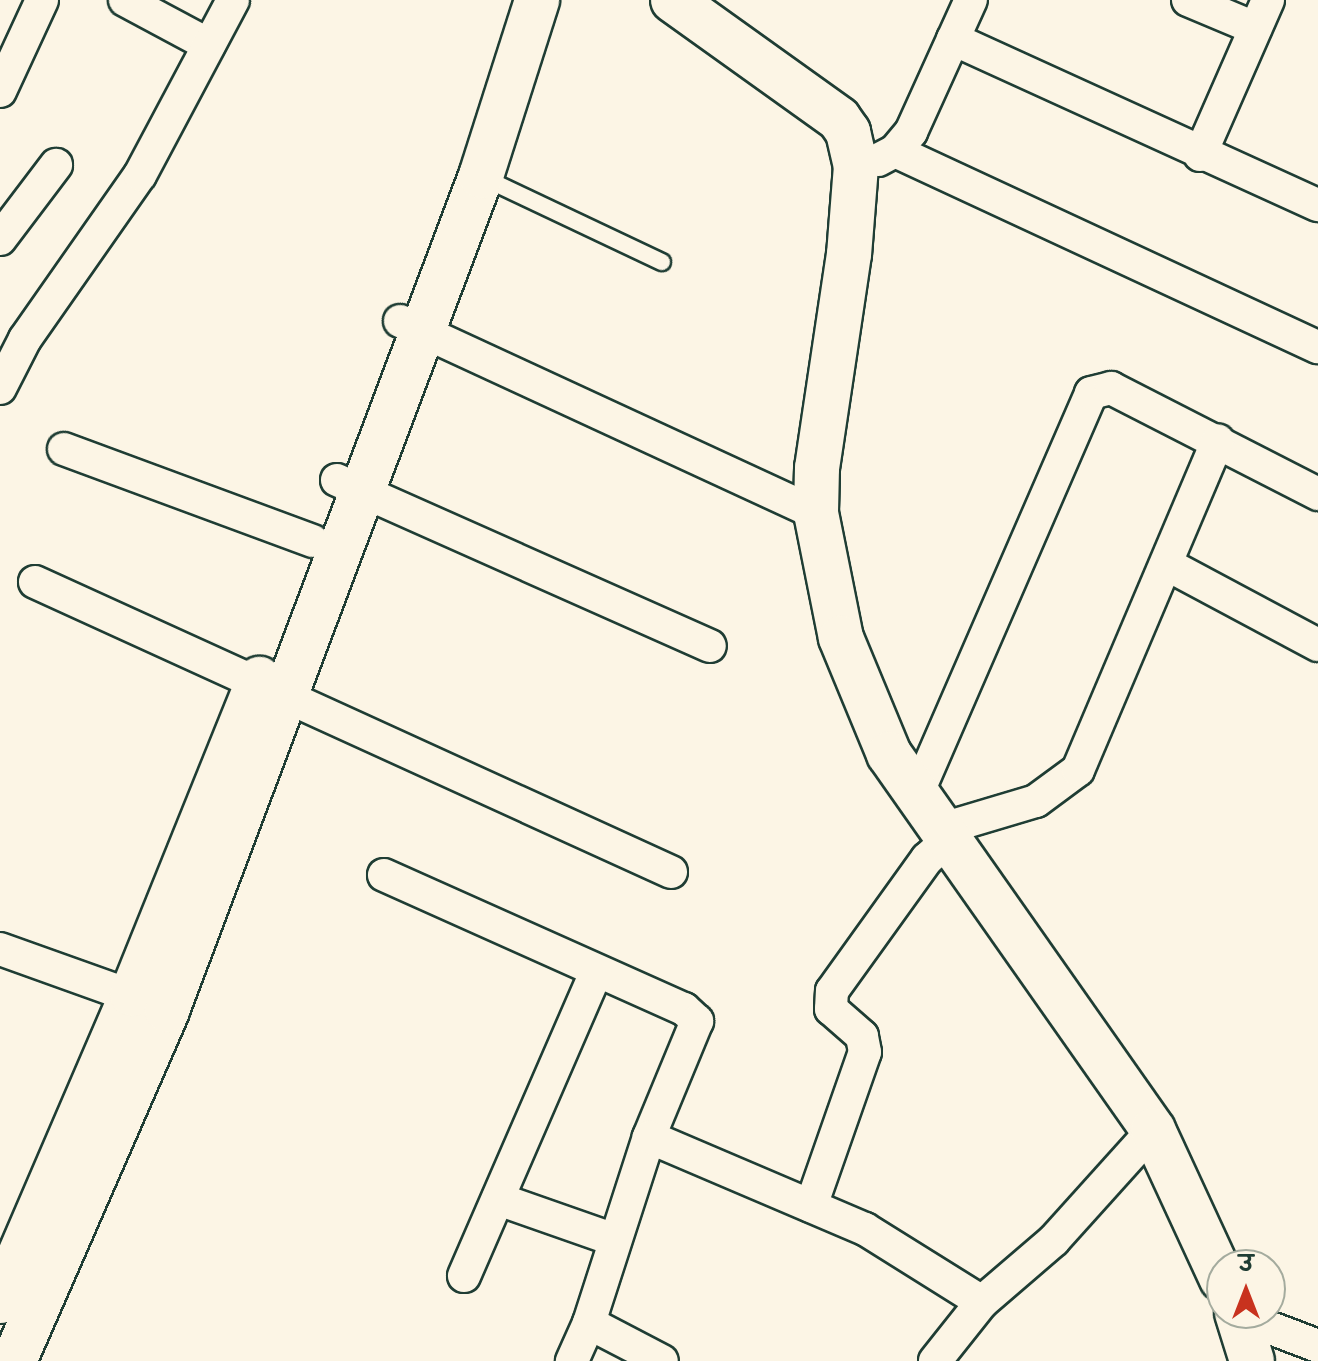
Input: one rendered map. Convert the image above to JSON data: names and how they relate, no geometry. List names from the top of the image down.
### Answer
{
  "north": "top"
}
